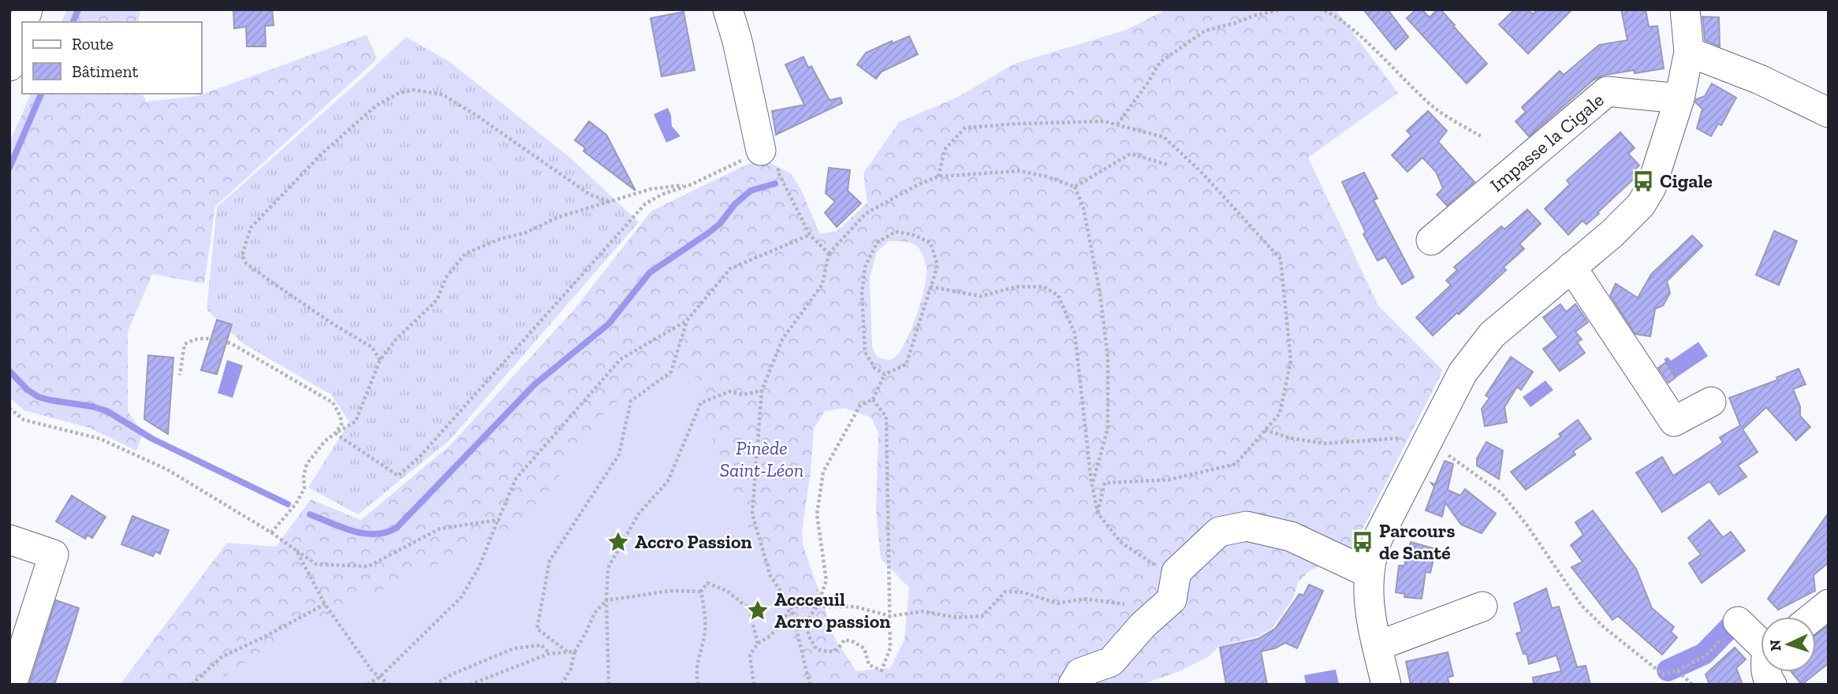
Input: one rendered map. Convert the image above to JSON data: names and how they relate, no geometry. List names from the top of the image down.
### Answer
{
  "streets": {
    "street": ["Impasse la Cigale"]
  },
  "parks": ["Pinède Saint-Léon"],
  "places": {
    "bus stop": ["Cigale", "Parcours de Santé"],
    "place": ["Accro Passion", "Accceuil Acrro passion"]
  },
  "legend": ["Route", "Bâtiment"],
  "north": "left"
}
